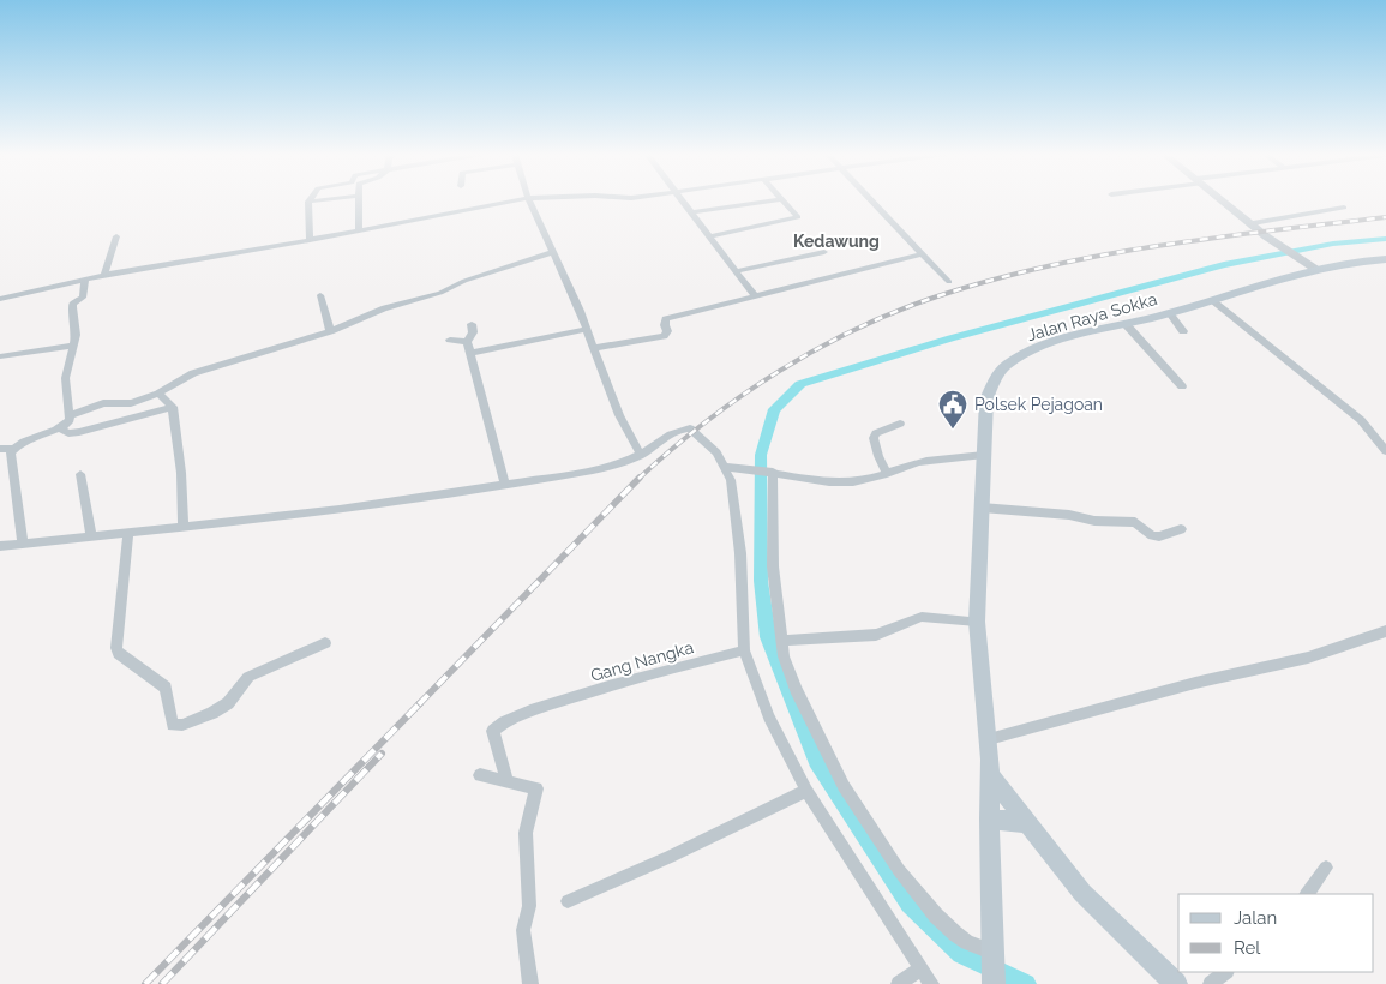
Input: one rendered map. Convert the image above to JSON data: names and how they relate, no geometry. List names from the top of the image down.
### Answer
{
  "streets": {
    "main road": ["Jalan Raya Sokka"],
    "street": ["Gang Nangka"]
  },
  "districts": ["Kedawung"],
  "places": {
    "public building": ["Polsek Pejagoan"]
  },
  "legend": ["Jalan", "Rel"]
}
